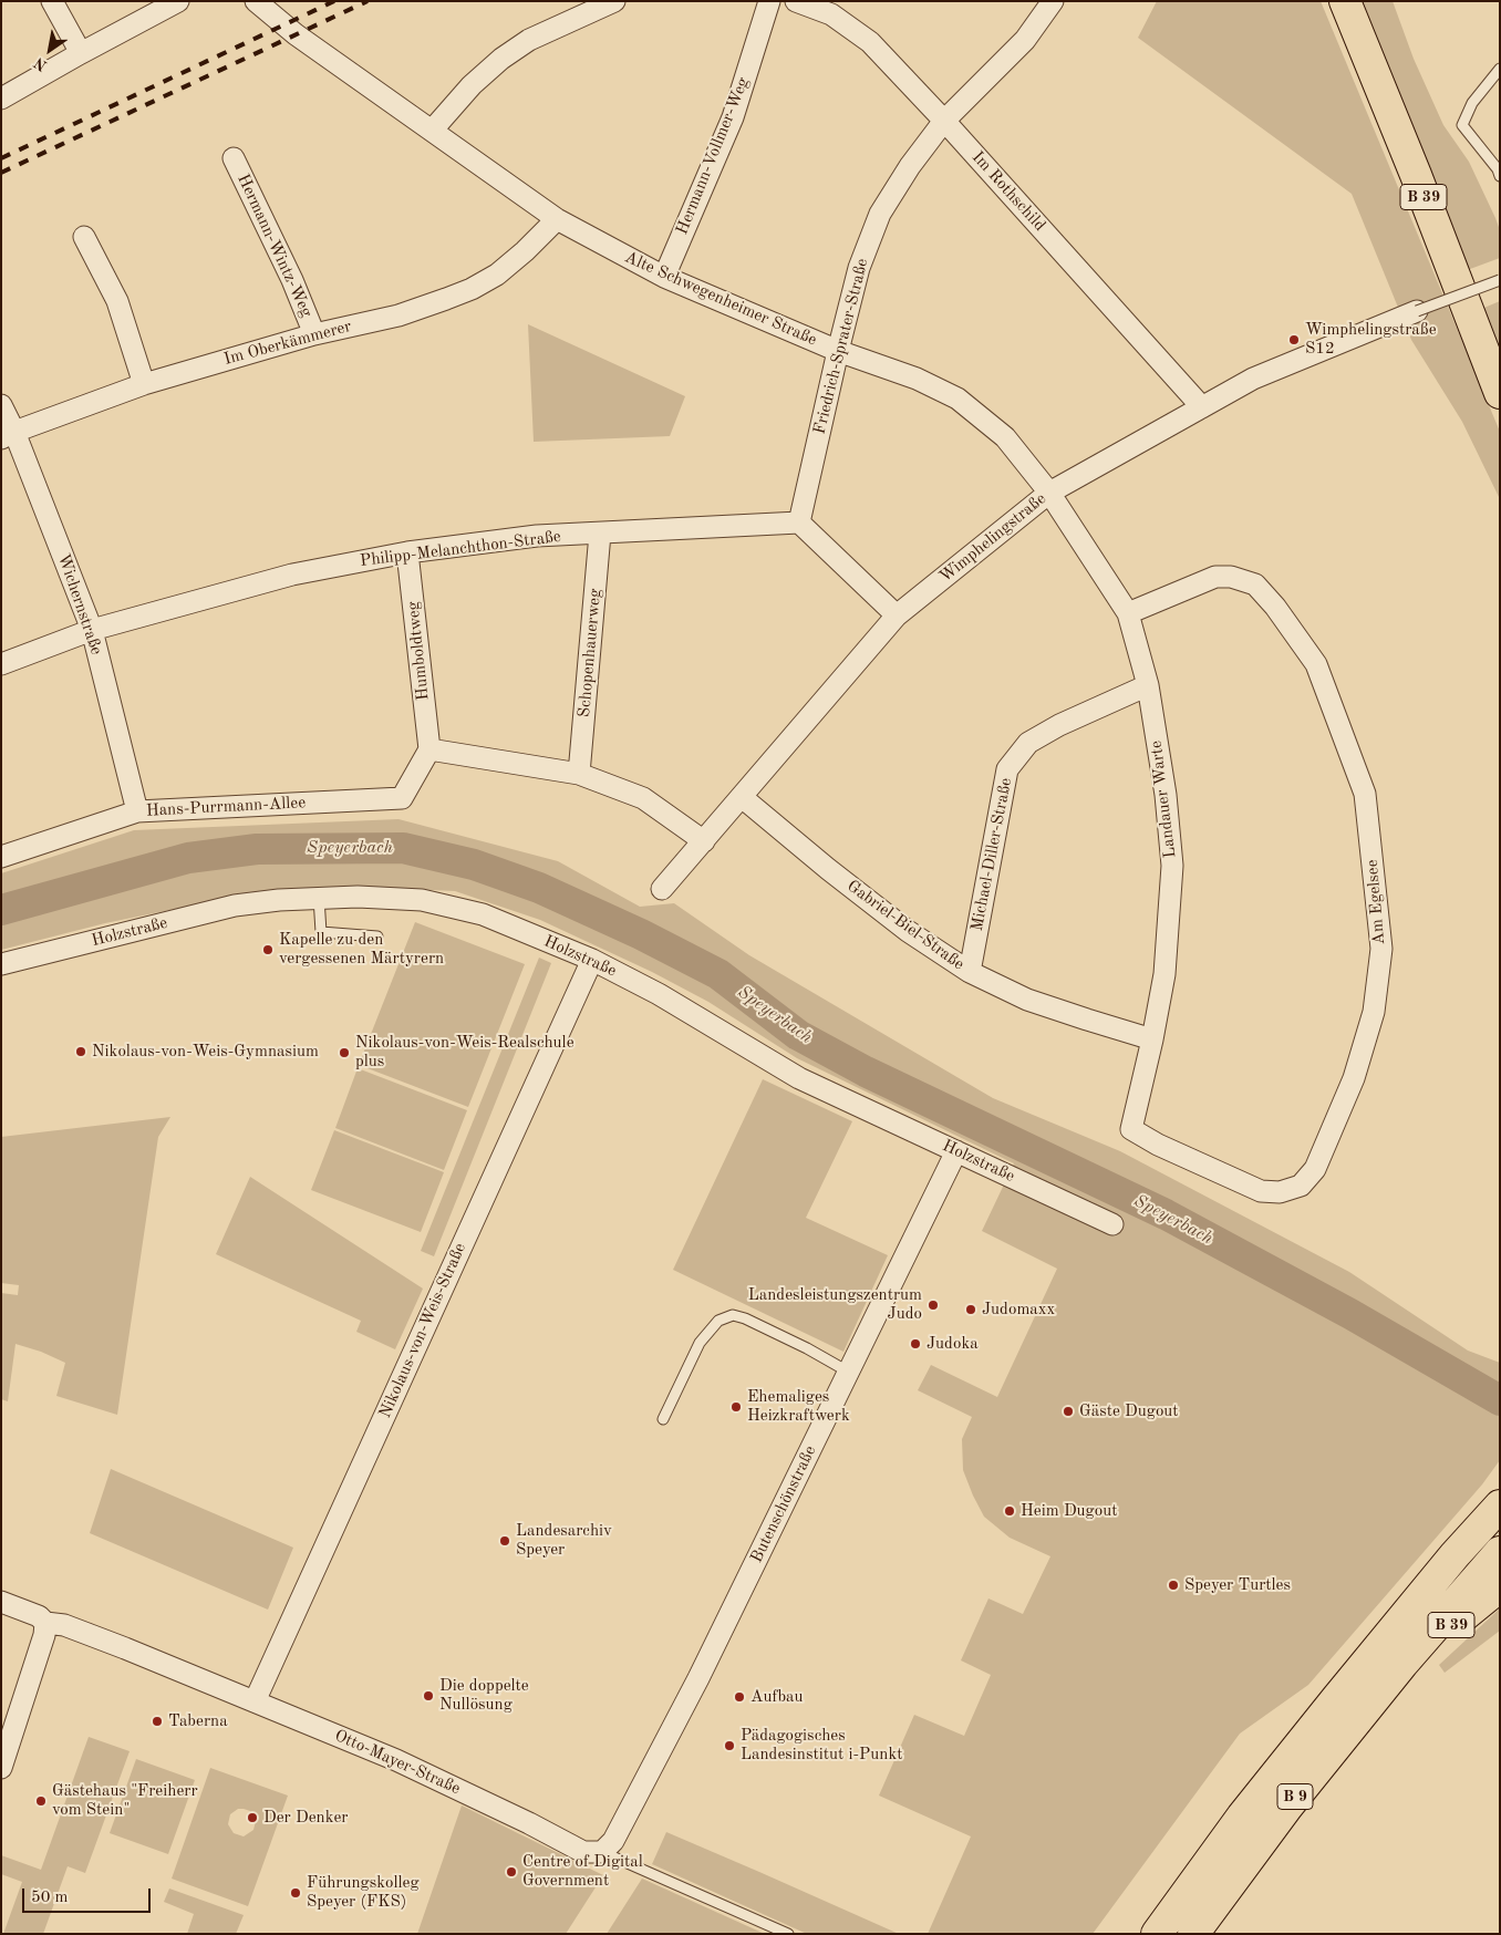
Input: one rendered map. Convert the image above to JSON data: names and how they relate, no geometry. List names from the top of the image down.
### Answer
{
  "streets": {
    "main road": ["B 39", "B 9"],
    "street": [
      "Hermann-Vollmer-Weg",
      "Im Rothschild",
      "Hermann-Wintz-Weg",
      "Alte Schwegenheimer Straße",
      "Im Oberkämmerer",
      "Friedrich-Sprater-Straße",
      "Wimphelingstraße",
      "Philipp-Melanchthon-Straße",
      "Wichernstraße",
      "Humboldtweg",
      "Schopenhauerweg",
      "Landauer Warte",
      "Hans-Purrmann-Allee",
      "Michael-Diller-Straße",
      "Am Egelsee",
      "Gabriel-Biel-Straße",
      "Holzstraße",
      "Nikolaus-von-Weis-Straße",
      "Butenschönstraße",
      "Otto-Mayer-Straße"
    ]
  },
  "crossings": [
    ["Hermann-Vollmer-Weg", "Alte Schwegenheimer Straße"],
    ["Im Rothschild", "Friedrich-Sprater-Straße"],
    ["Im Rothschild", "Wimphelingstraße"],
    ["B 39", "B 9"],
    ["Hermann-Wintz-Weg", "Im Oberkämmerer"],
    ["Alte Schwegenheimer Straße", "Im Oberkämmerer"],
    ["Alte Schwegenheimer Straße", "Friedrich-Sprater-Straße"],
    ["Alte Schwegenheimer Straße", "Wimphelingstraße"],
    ["Alte Schwegenheimer Straße", "Landauer Warte"],
    ["Im Oberkämmerer", "Wichernstraße"],
    ["Friedrich-Sprater-Straße", "Philipp-Melanchthon-Straße"],
    ["Wimphelingstraße", "Landauer Warte"],
    ["Wimphelingstraße", "Gabriel-Biel-Straße"],
    ["Philipp-Melanchthon-Straße", "Wichernstraße"],
    ["Philipp-Melanchthon-Straße", "Humboldtweg"],
    ["Philipp-Melanchthon-Straße", "Schopenhauerweg"],
    ["Wichernstraße", "Hans-Purrmann-Allee"],
    ["Humboldtweg", "Hans-Purrmann-Allee"],
    ["Landauer Warte", "Michael-Diller-Straße"],
    ["Landauer Warte", "Am Egelsee"],
    ["Landauer Warte", "Gabriel-Biel-Straße"],
    ["Michael-Diller-Straße", "Gabriel-Biel-Straße"],
    ["Holzstraße", "Nikolaus-von-Weis-Straße"],
    ["Holzstraße", "Butenschönstraße"],
    ["Nikolaus-von-Weis-Straße", "Otto-Mayer-Straße"],
    ["Butenschönstraße", "Otto-Mayer-Straße"]
  ],
  "water": ["Speyerbach"],
  "places": [
    "Wimphelingstraße S12",
    "Kapelle zu den vergessenen Märtyrern",
    "Nikolaus-von-Weis-Gymnasium",
    "Nikolaus-von-Weis-Realschule plus",
    "Landesleistungszentrum Judo",
    "Judomaxx",
    "Judoka",
    "Ehemaliges Heizkraftwerk",
    "Gäste Dugout",
    "Heim Dugout",
    "Landesarchiv Speyer",
    "Speyer Turtles",
    "Die doppelte Nullösung",
    "Aufbau",
    "Taberna",
    "Pädagogisches Landesinstitut i-Punkt",
    "Gästehaus \"Freiherr vom Stein\"",
    "Der Denker",
    "Centre of Digital Government",
    "Führungskolleg Speyer (FKS)"
  ],
  "scale_bar": "50 m",
  "north": "bottom left"
}
